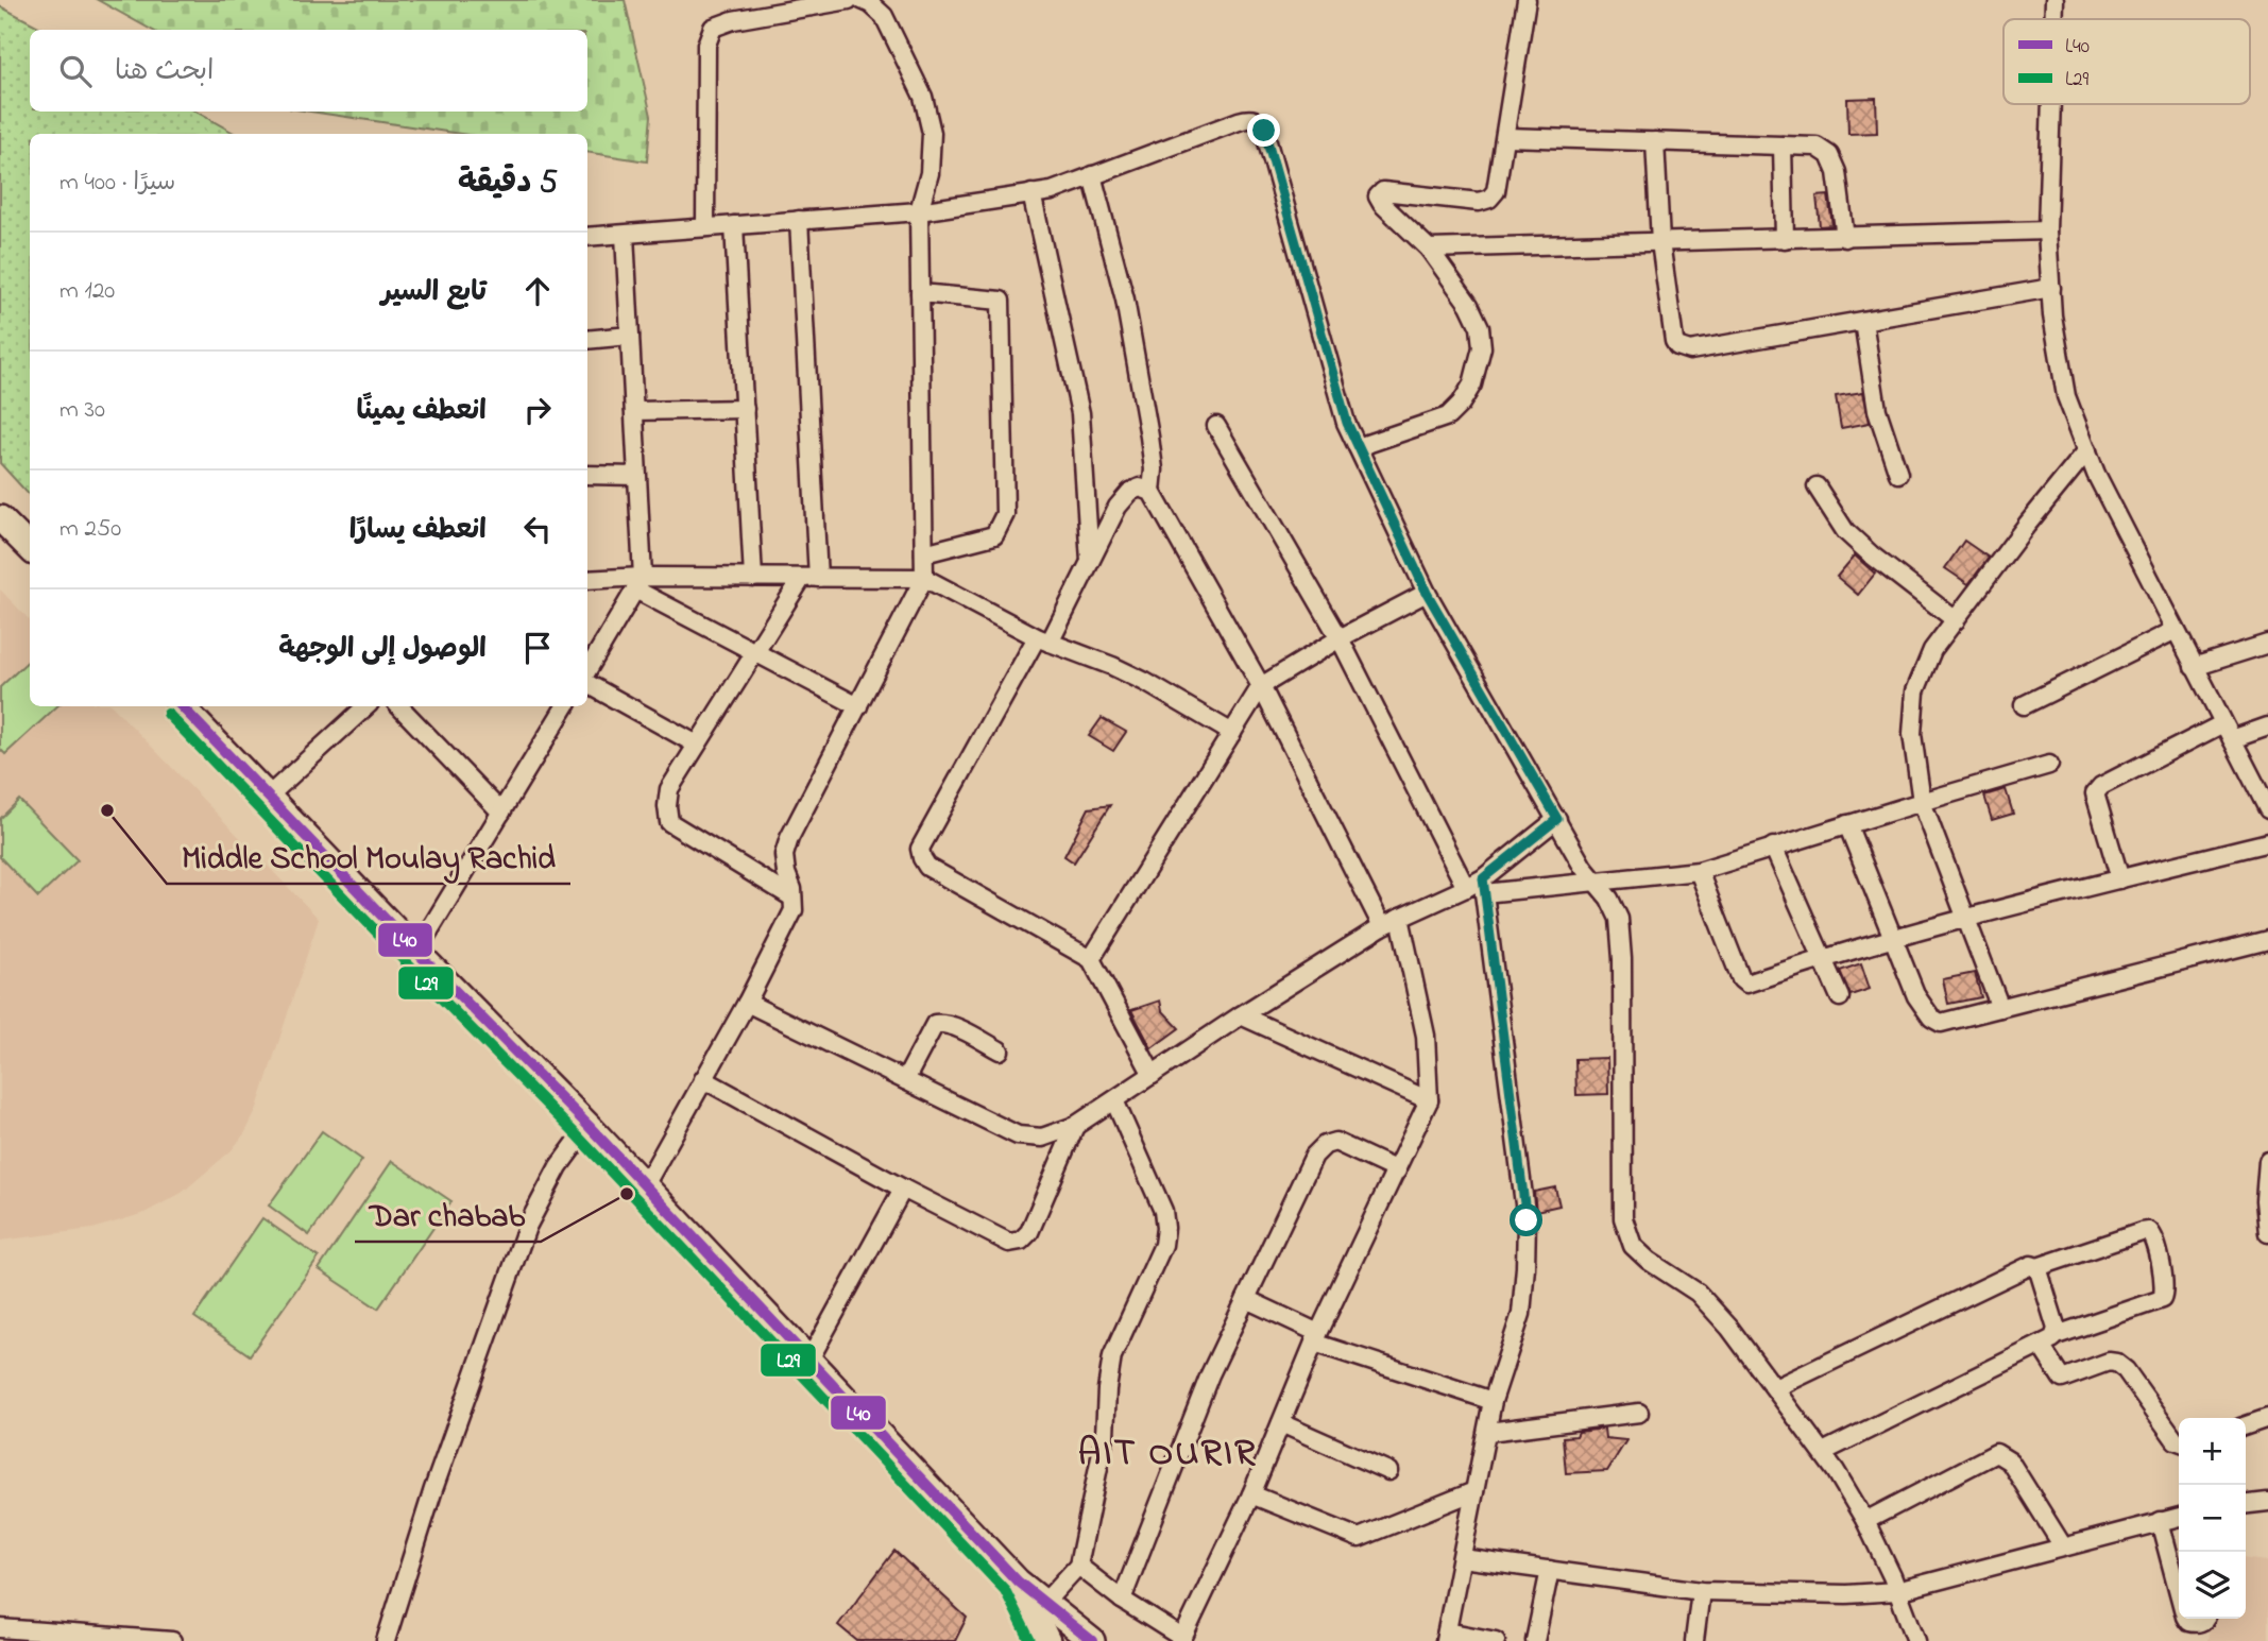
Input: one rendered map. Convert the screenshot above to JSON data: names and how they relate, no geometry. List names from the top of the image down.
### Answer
{
  "districts": ["AIT OURIR"],
  "places": ["Middle School Moulay Rachid", "Dar chabab"],
  "lines": ["transit line L40", "transit line L29"],
  "legend": ["L40", "L29"],
  "page": {
    "search": "ابحث هنا",
    "heading": ["5 دقيقة", "سيرًا · 400 m"],
    "list": [
      ["تابع السير", "120 m"],
      ["انعطف يمينًا", "30 m"],
      ["انعطف يسارًا", "250 m"],
      "الوصول إلى الوجهة"
    ],
    "map_buttons": ["+", "−"]
  }
}
